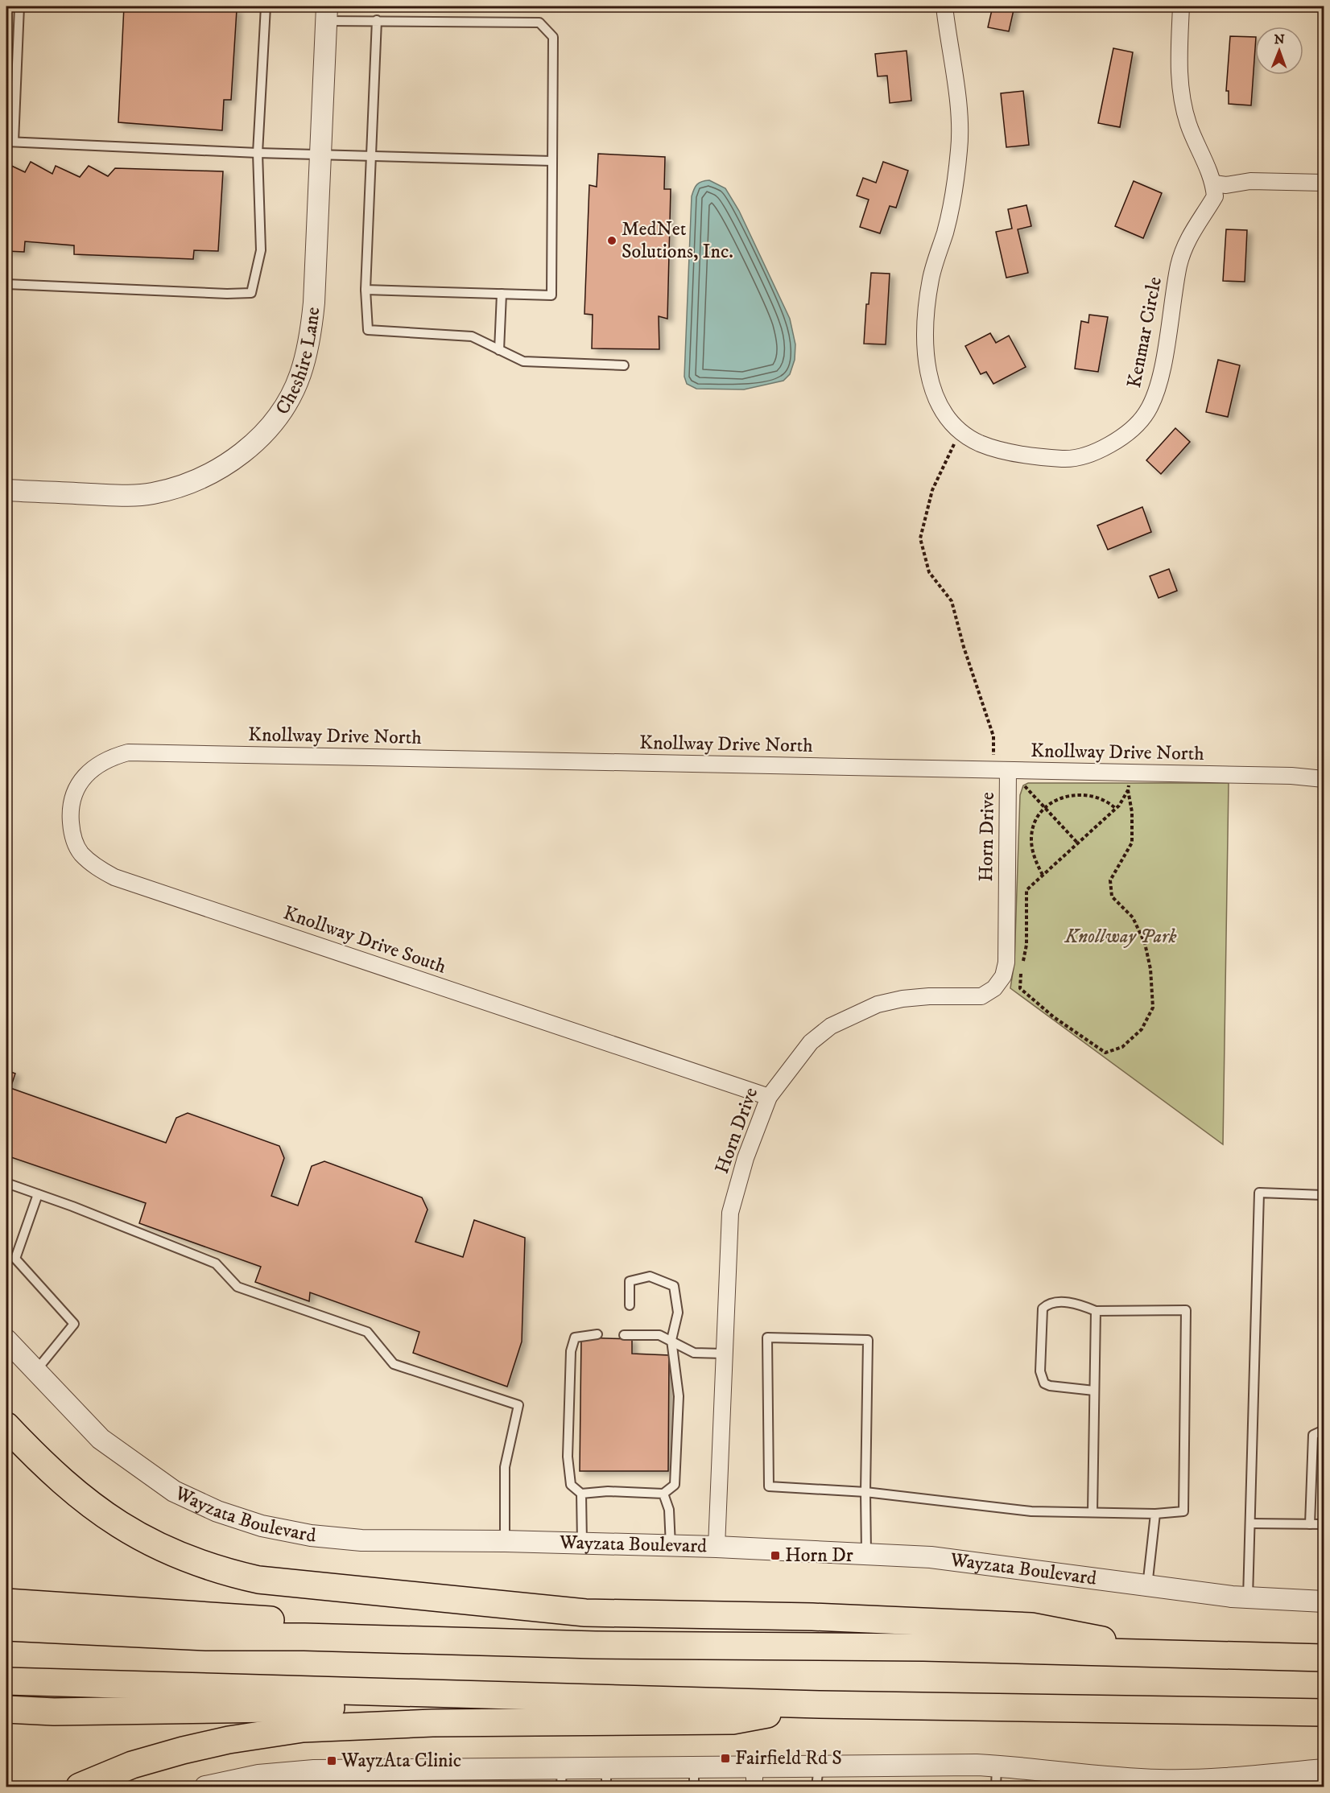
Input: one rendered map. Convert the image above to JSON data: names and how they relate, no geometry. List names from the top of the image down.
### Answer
{
  "streets": {
    "street": [
      "Kenmar Circle",
      "Cheshire Lane",
      "Knollway Drive North",
      "Horn Drive",
      "Knollway Drive South",
      "Wayzata Boulevard"
    ]
  },
  "crossings": [
    ["Knollway Drive North", "Horn Drive"],
    ["Knollway Drive North", "Knollway Drive South"],
    ["Horn Drive", "Knollway Drive South"],
    ["Horn Drive", "Wayzata Boulevard"]
  ],
  "parks": ["Knollway Park"],
  "places": {
    "other": ["MedNet Solutions, Inc."],
    "transit": ["Horn Dr", "Fairfield Rd S", "WayzAta Clinic"]
  },
  "north": "top"
}
